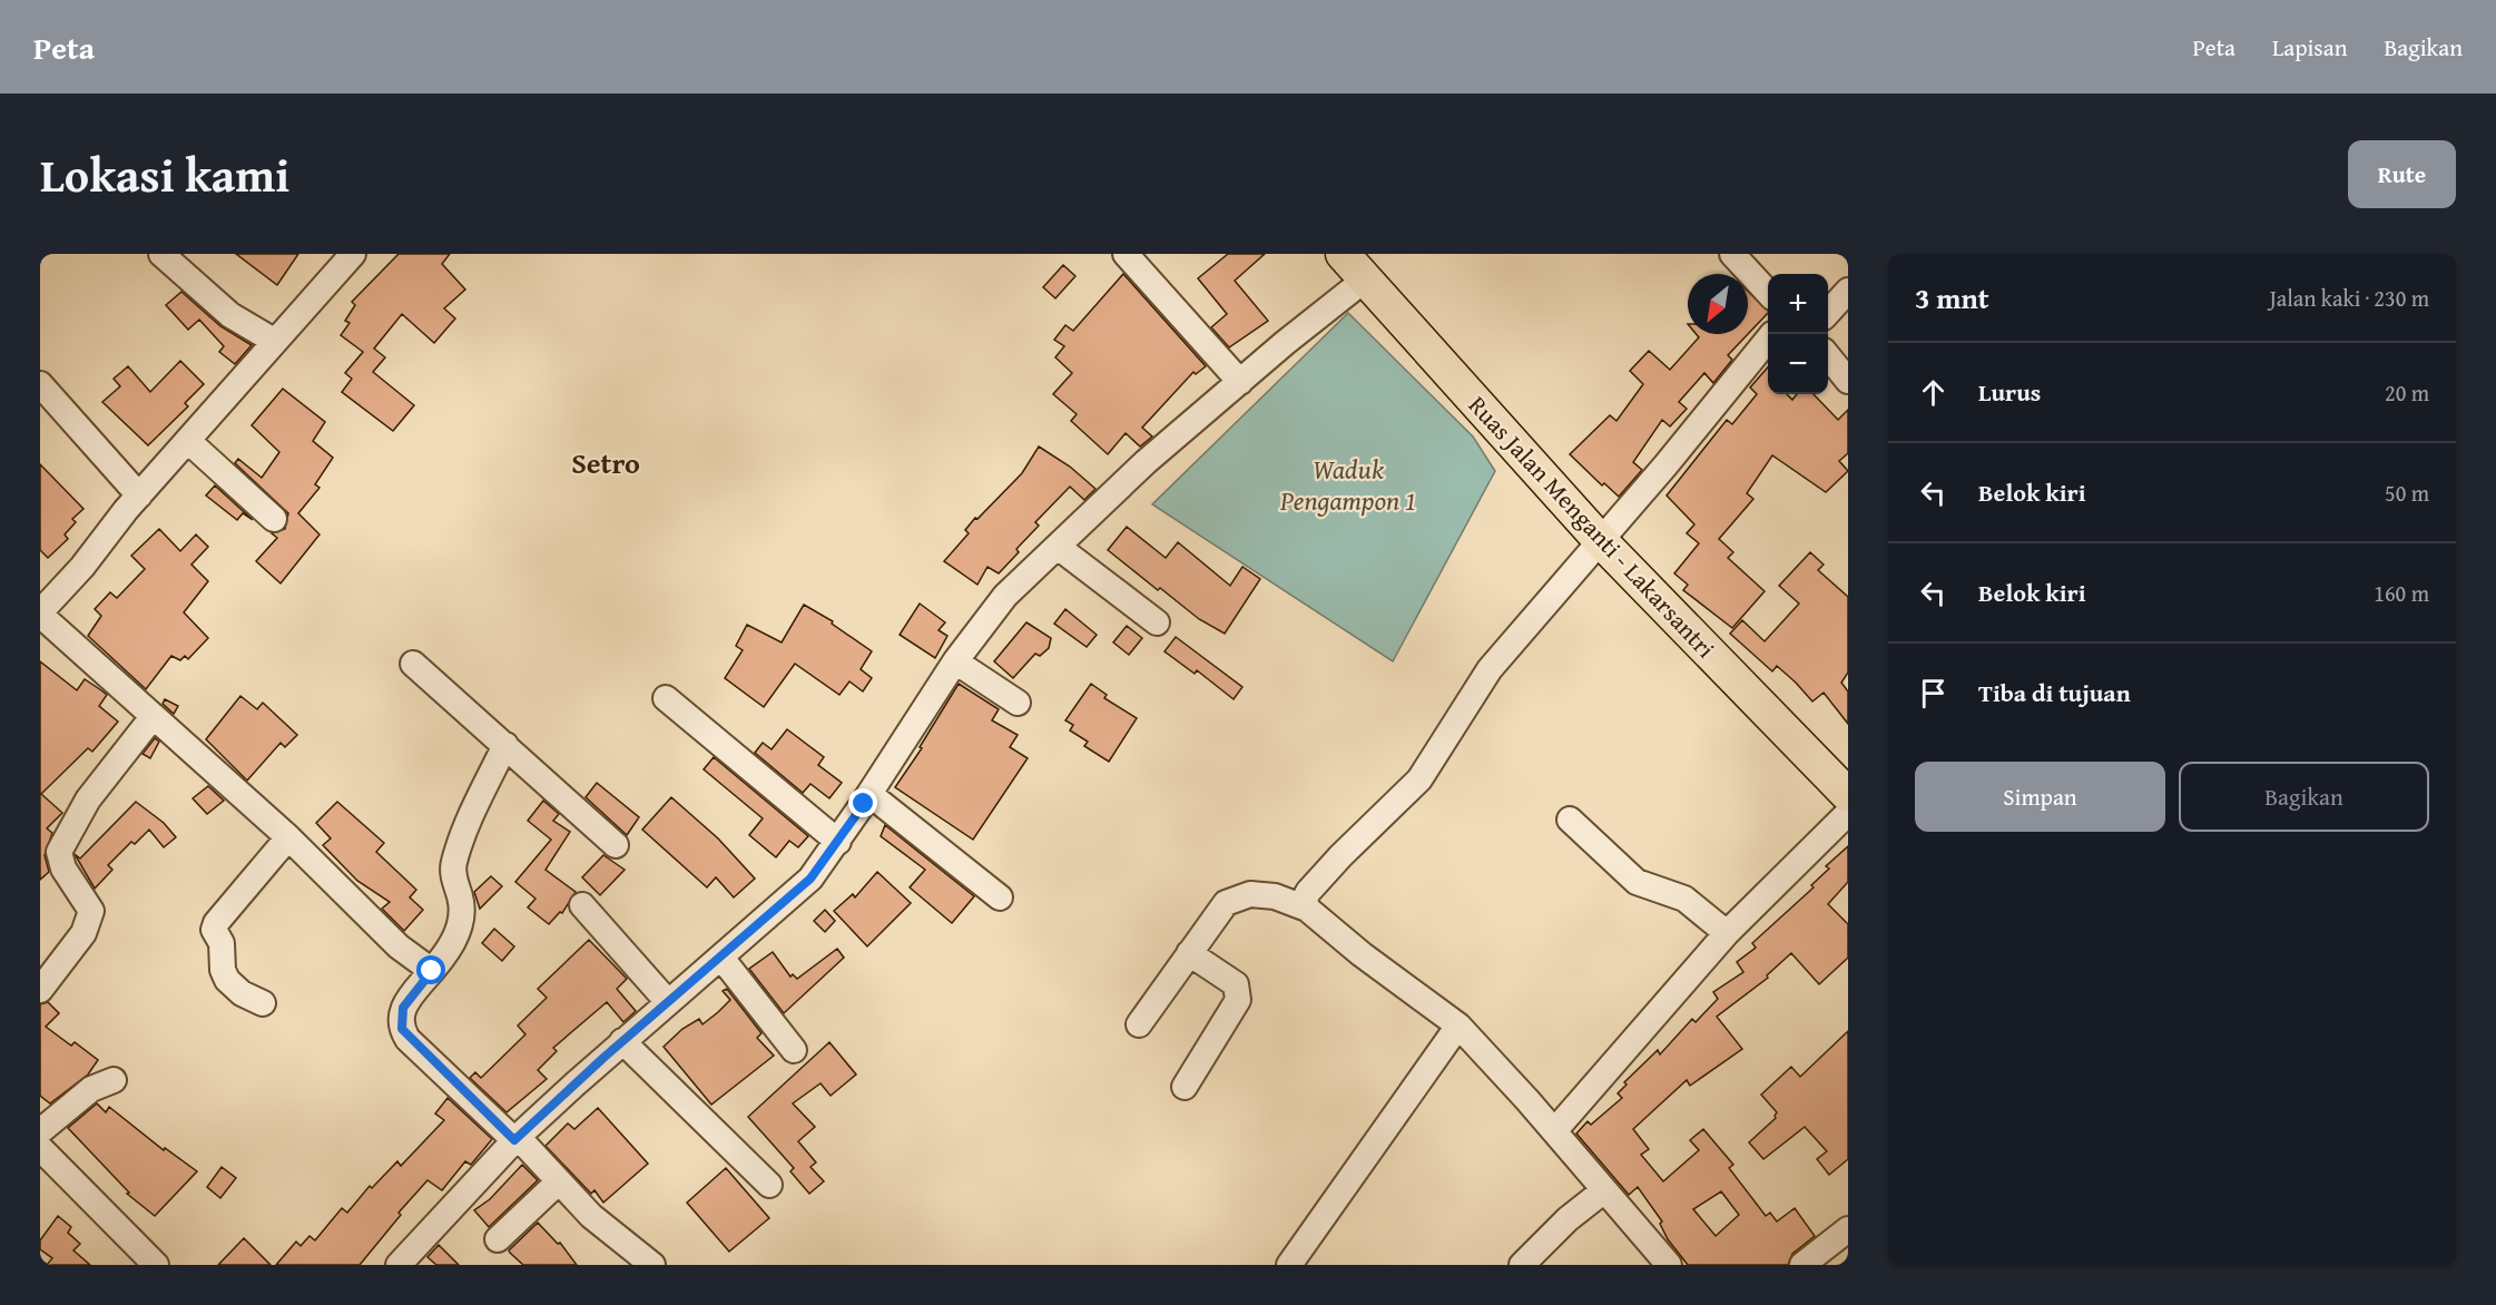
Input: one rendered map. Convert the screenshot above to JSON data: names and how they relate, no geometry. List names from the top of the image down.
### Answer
{
  "streets": {
    "main road": ["Ruas Jalan Menganti - Lakarsantri"]
  },
  "districts": ["Setro"],
  "water": ["Waduk Pengampon 1"],
  "north": "bottom left",
  "page": {
    "header": "Peta",
    "nav": ["Peta", "Lapisan", "Bagikan"],
    "title": "Lokasi kami",
    "buttons": [
      "Rute",
      ["Simpan", "Bagikan"]
    ],
    "heading": ["3 mnt", "Jalan kaki · 230 m"],
    "map_buttons": ["+", "−"],
    "list": [
      ["Lurus", "20 m"],
      ["Belok kiri", "50 m"],
      ["Belok kiri", "160 m"],
      "Tiba di tujuan"
    ]
  }
}
